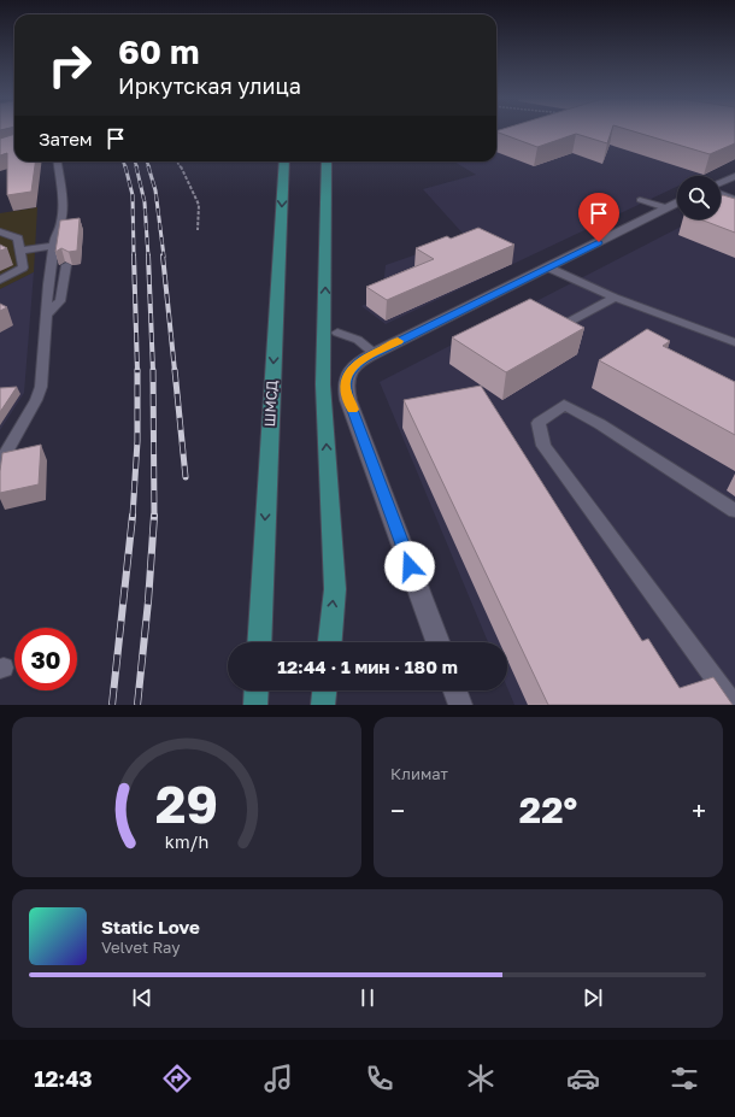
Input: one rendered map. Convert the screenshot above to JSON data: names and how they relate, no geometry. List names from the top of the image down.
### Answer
{
  "streets": {
    "main road": ["ШМСД"]
  },
  "page": {
    "turn": ["60 m", "Иркутская улица"],
    "then": "Затем",
    "limit": "30",
    "trip": "12:44 · 1 мин · 180 m",
    "tile": "Климат",
    "heat": ["−", "22°", "+"],
    "song": ["Static Love", "Velvet Ray"],
    "tabs": "12:43",
    "gauge": ["29", "km/h"]
  }
}
